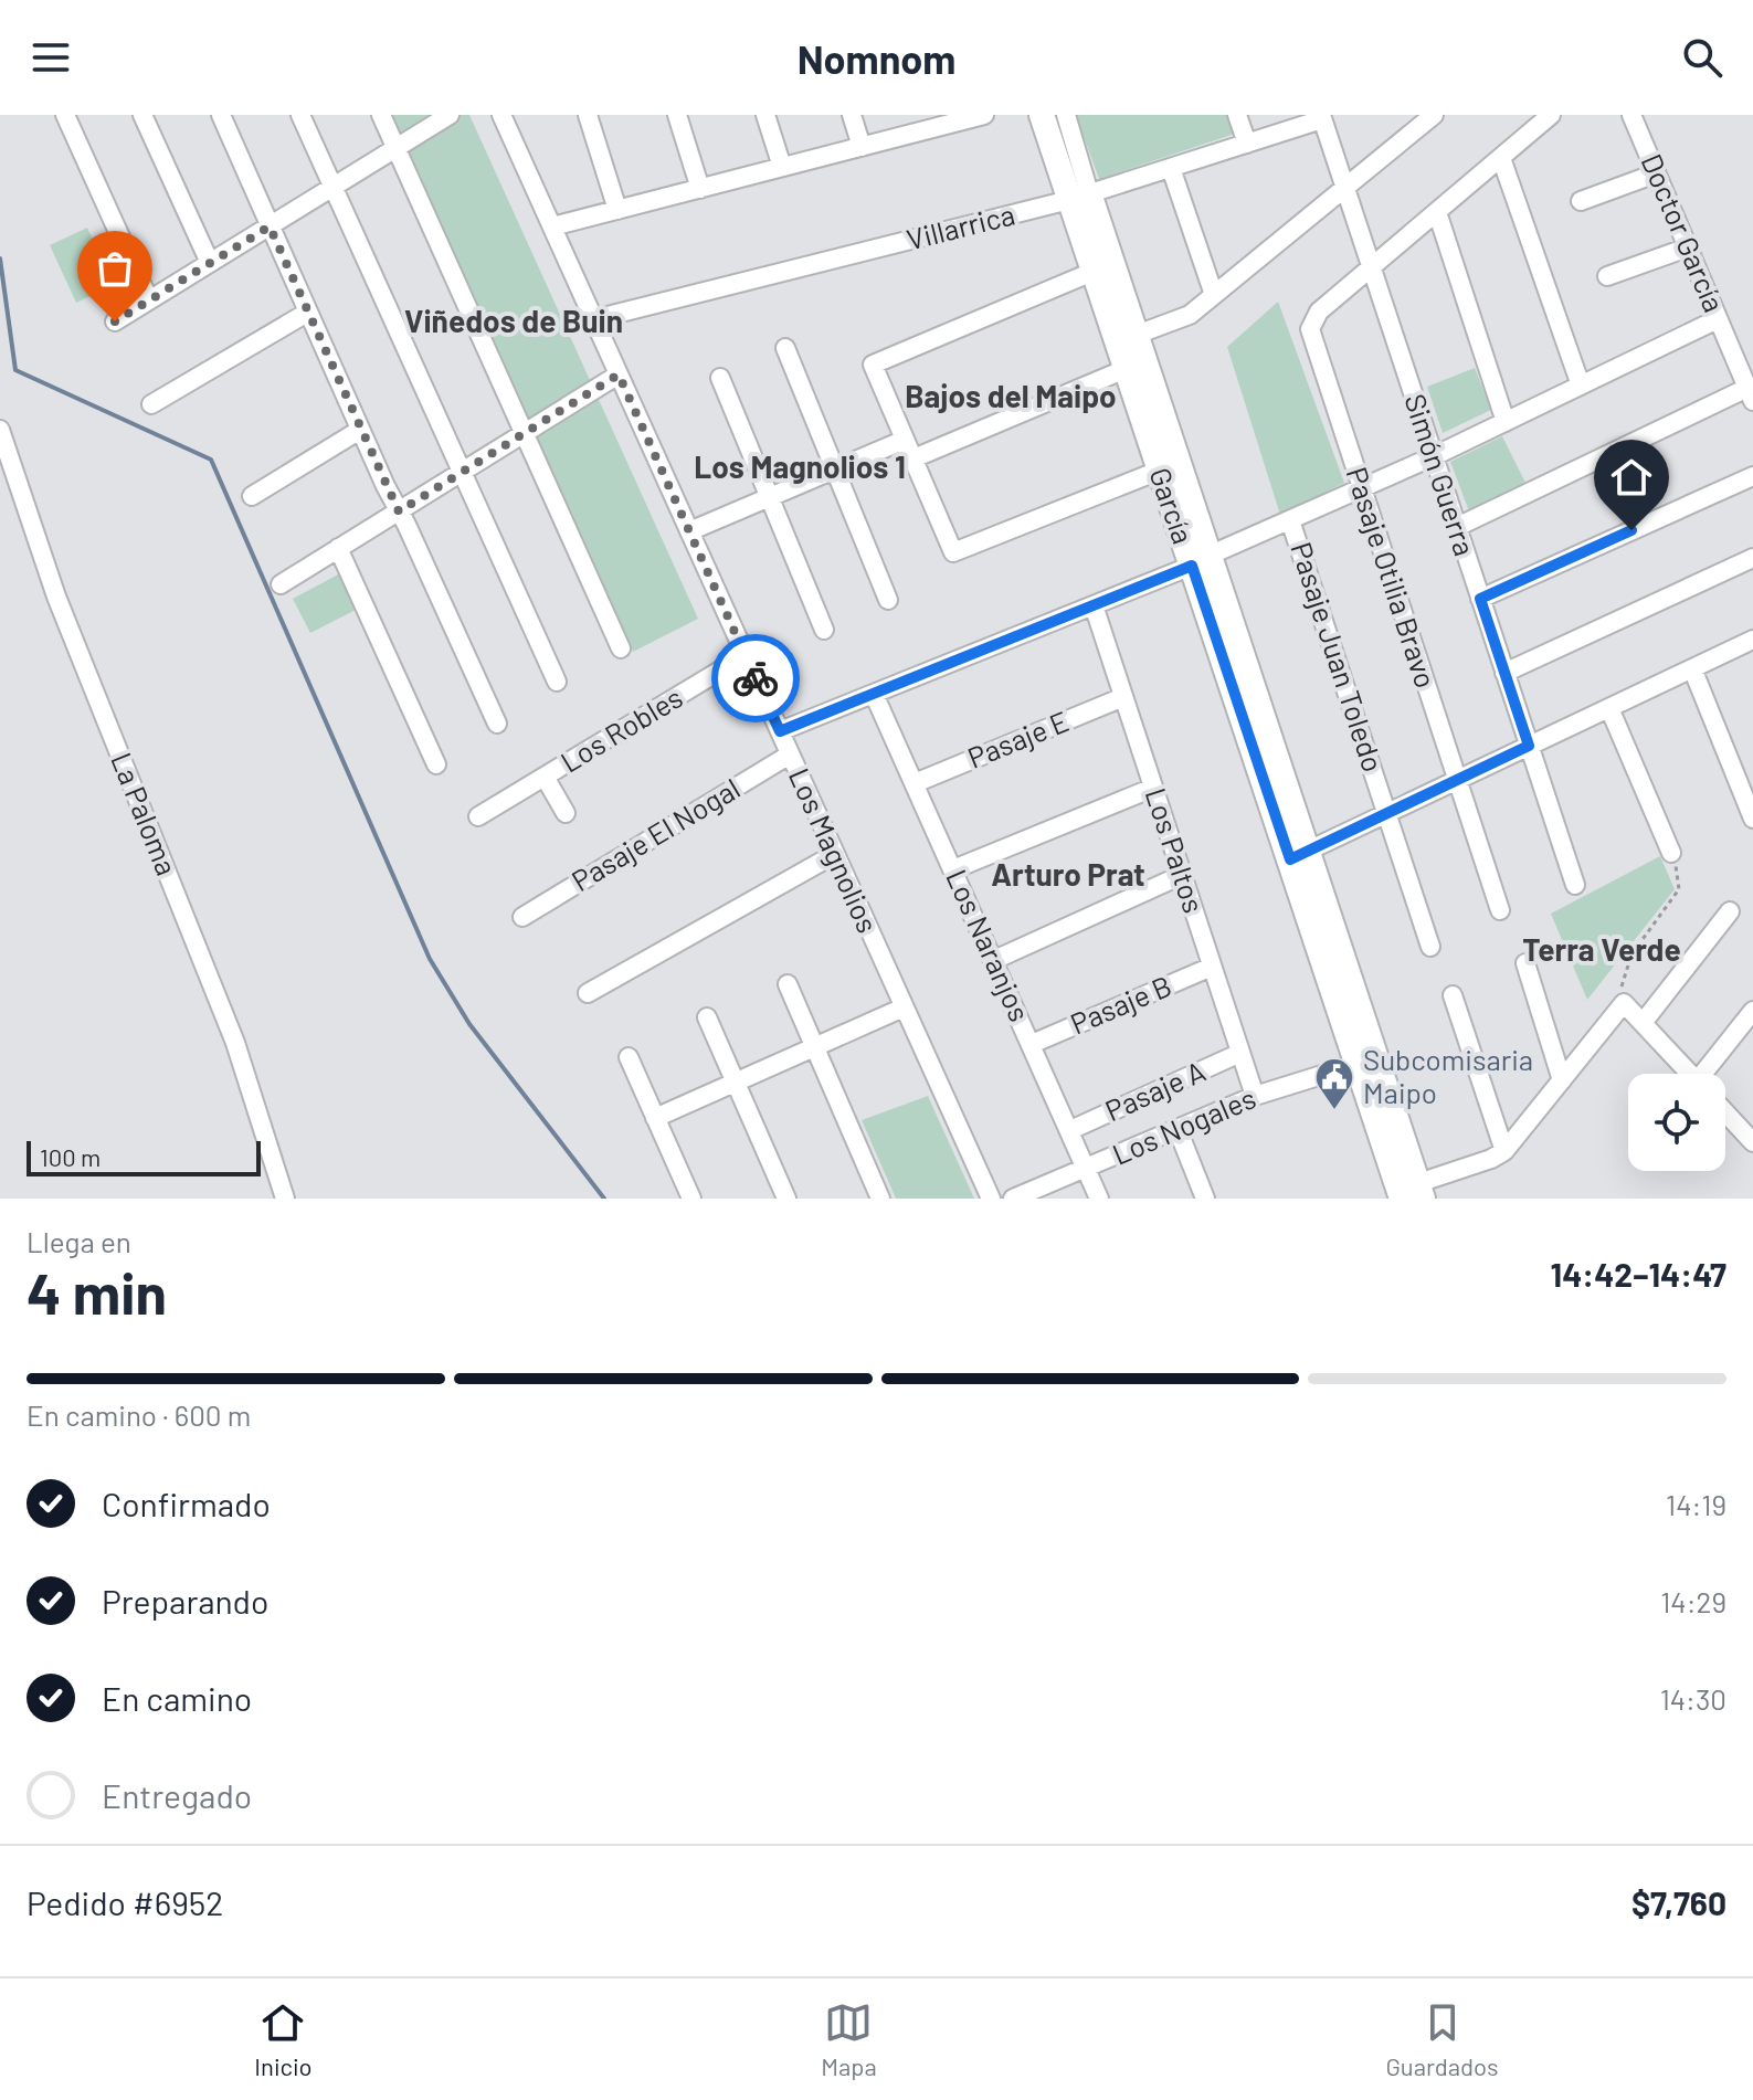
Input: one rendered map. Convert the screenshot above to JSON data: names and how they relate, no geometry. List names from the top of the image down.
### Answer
{
  "streets": {
    "street": [
      "Villarrica",
      "Doctor García",
      "Simón Guerra",
      "García",
      "Pasaje Otilia Bravo",
      "Pasaje Juan Toledo",
      "Los Robles",
      "Pasaje E",
      "La Paloma",
      "Pasaje El Nogal",
      "Los Magnolios",
      "Los Paltos",
      "Los Naranjos",
      "Pasaje B",
      "Pasaje A",
      "Los Nogales"
    ]
  },
  "crossings": [
    ["Villarrica", "Simón Guerra"],
    ["Villarrica", "García"],
    ["Villarrica", "Los Magnolios"],
    ["Simón Guerra", "Pasaje Otilia Bravo"],
    ["García", "Los Nogales"],
    ["Los Robles", "Los Magnolios"],
    ["Pasaje E", "Los Paltos"],
    ["Pasaje E", "Los Naranjos"],
    ["Pasaje El Nogal", "Los Magnolios"],
    ["Los Paltos", "Pasaje B"],
    ["Los Paltos", "Pasaje A"],
    ["Los Paltos", "Los Nogales"],
    ["Los Naranjos", "Pasaje B"],
    ["Los Naranjos", "Pasaje A"],
    ["Los Naranjos", "Los Nogales"]
  ],
  "districts": [
    "Viñedos de Buin",
    "Bajos del Maipo",
    "Los Magnolios 1",
    "Arturo Prat",
    "Terra Verde"
  ],
  "places": {
    "public building": ["Subcomisaria Maipo"]
  },
  "scale_bar": "100 m",
  "page": {
    "header": "Nomnom",
    "scale": "100 m",
    "heading": ["4 min", "Llega en", "14:42–14:47"],
    "panel": ["Pedido #6952", "$7,760"],
    "bar": "En camino · 600 m",
    "list": [
      ["Confirmado", "14:19"],
      ["Preparando", "14:29"],
      ["En camino", "14:30"],
      "Entregado"
    ],
    "tabs": ["Inicio", "Mapa", "Guardados"]
  }
}
